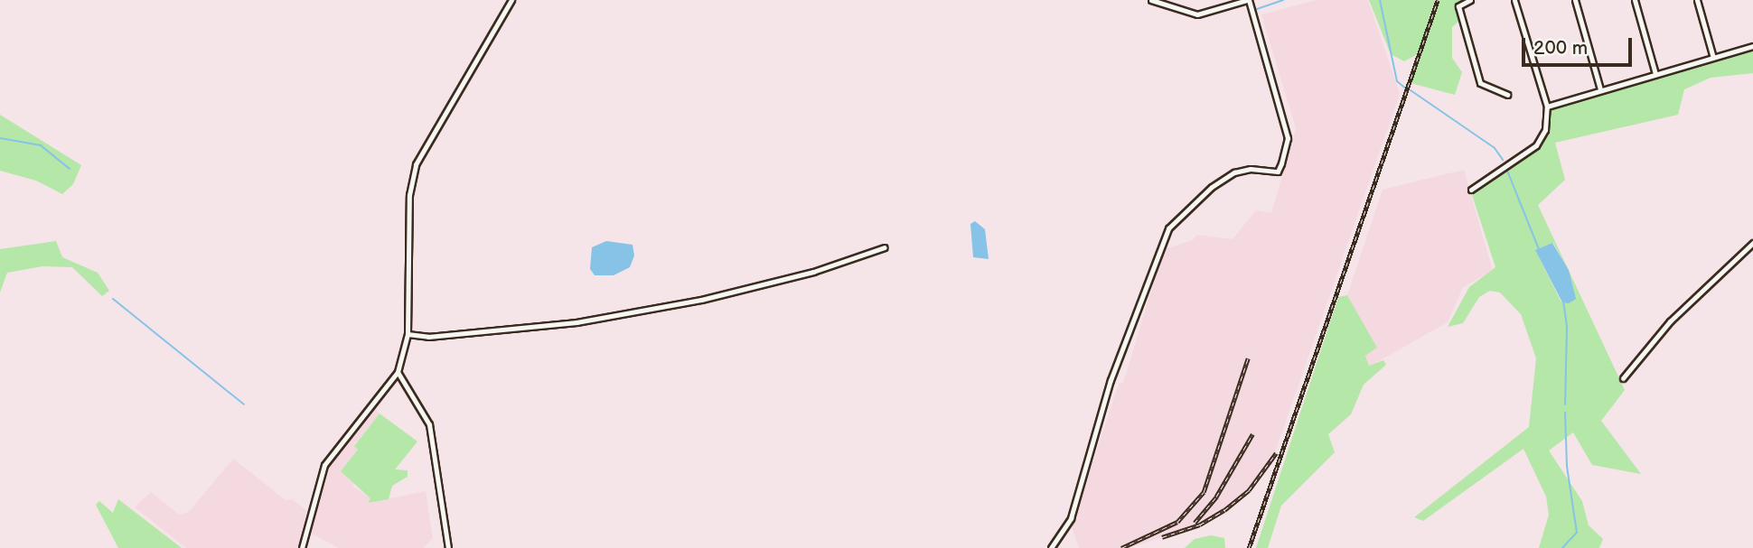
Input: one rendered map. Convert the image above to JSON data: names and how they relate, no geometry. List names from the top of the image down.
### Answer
{
  "scale_bar": "200 m"
}
